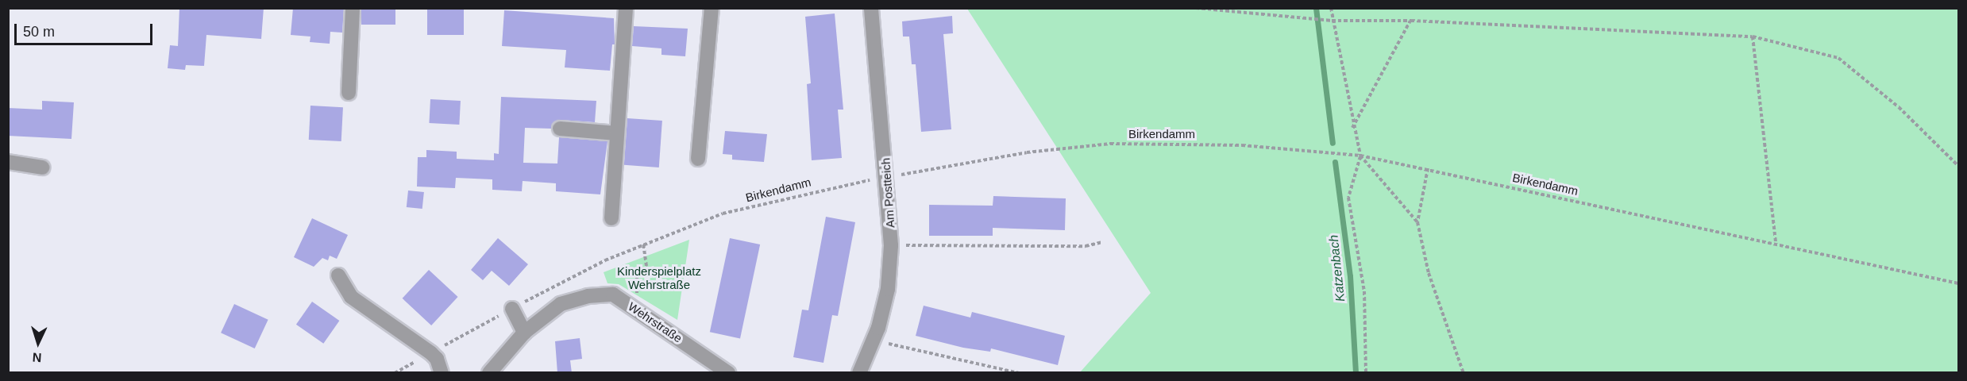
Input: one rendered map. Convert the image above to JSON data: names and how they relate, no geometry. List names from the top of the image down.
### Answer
{
  "streets": {
    "street": ["Am Postteich", "Wehrstraße"],
    "path": ["Birkendamm"]
  },
  "crossings": [
    ["Birkendamm", "Am Postteich"]
  ],
  "water": ["Katzenbach"],
  "parks": ["Kinderspielplatz Wehrstraße"],
  "scale_bar": "50 m",
  "north": "bottom"
}
